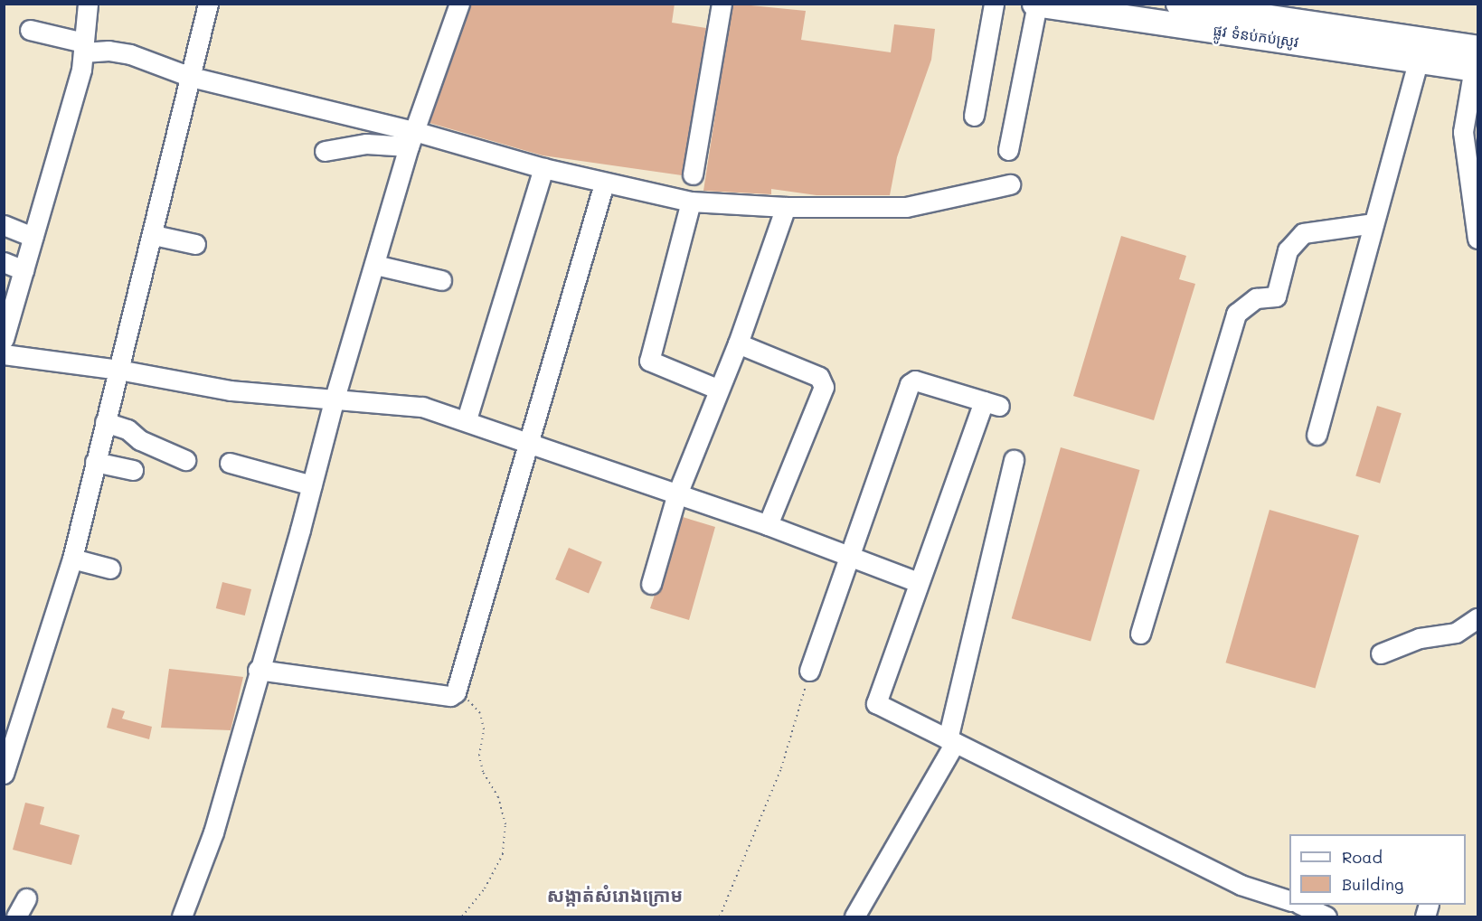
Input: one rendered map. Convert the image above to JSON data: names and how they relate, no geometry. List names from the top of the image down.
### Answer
{
  "streets": {
    "main road": ["ផ្លូវ ទំនប់កប់ស្រូវ"]
  },
  "districts": ["សង្កាត់សំរោងក្រោម"],
  "legend": ["Road", "Building"]
}
